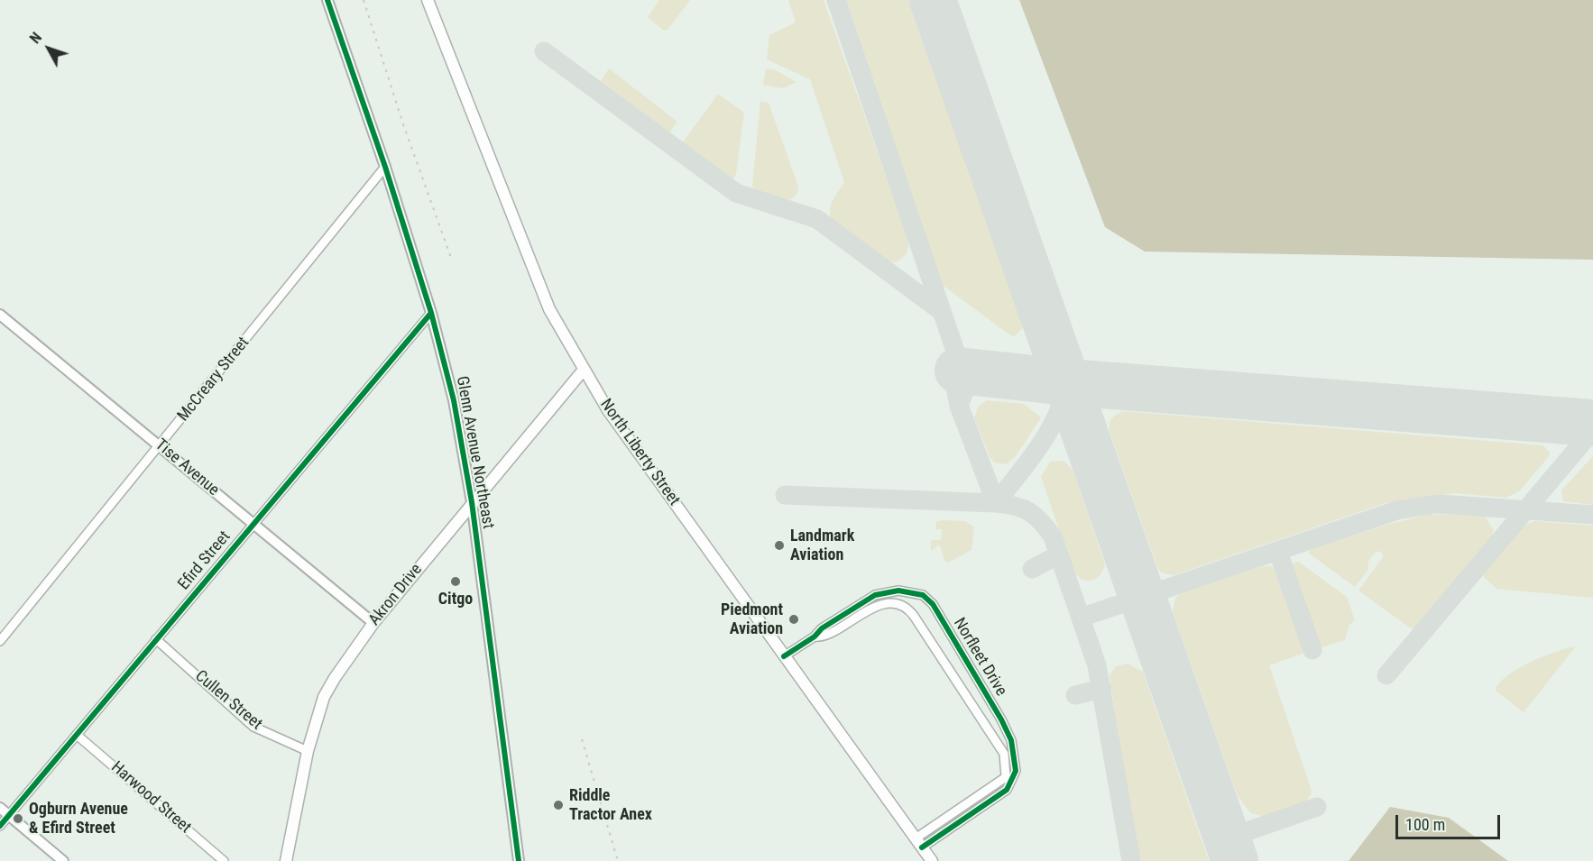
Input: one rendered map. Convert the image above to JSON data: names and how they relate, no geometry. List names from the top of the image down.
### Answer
{
  "streets": {
    "main road": ["North Liberty Street", "Akron Drive"],
    "street": [
      "McCreary Street",
      "Glenn Avenue Northeast",
      "Tise Avenue",
      "Efird Street",
      "Norfleet Drive",
      "Cullen Street",
      "Harwood Street"
    ]
  },
  "crossings": [
    ["McCreary Street", "Glenn Avenue Northeast"],
    ["McCreary Street", "Tise Avenue"],
    ["Glenn Avenue Northeast", "Efird Street"],
    ["Glenn Avenue Northeast", "Akron Drive"],
    ["North Liberty Street", "Akron Drive"],
    ["North Liberty Street", "Norfleet Drive"],
    ["Tise Avenue", "Efird Street"],
    ["Tise Avenue", "Akron Drive"],
    ["Efird Street", "Cullen Street"],
    ["Efird Street", "Harwood Street"],
    ["Akron Drive", "Cullen Street"]
  ],
  "places": [
    "Landmark Aviation",
    "Citgo",
    "Piedmont Aviation",
    "Riddle Tractor Anex",
    "Ogburn Avenue & Efird Street"
  ],
  "scale_bar": "100 m",
  "north": "top left"
}
